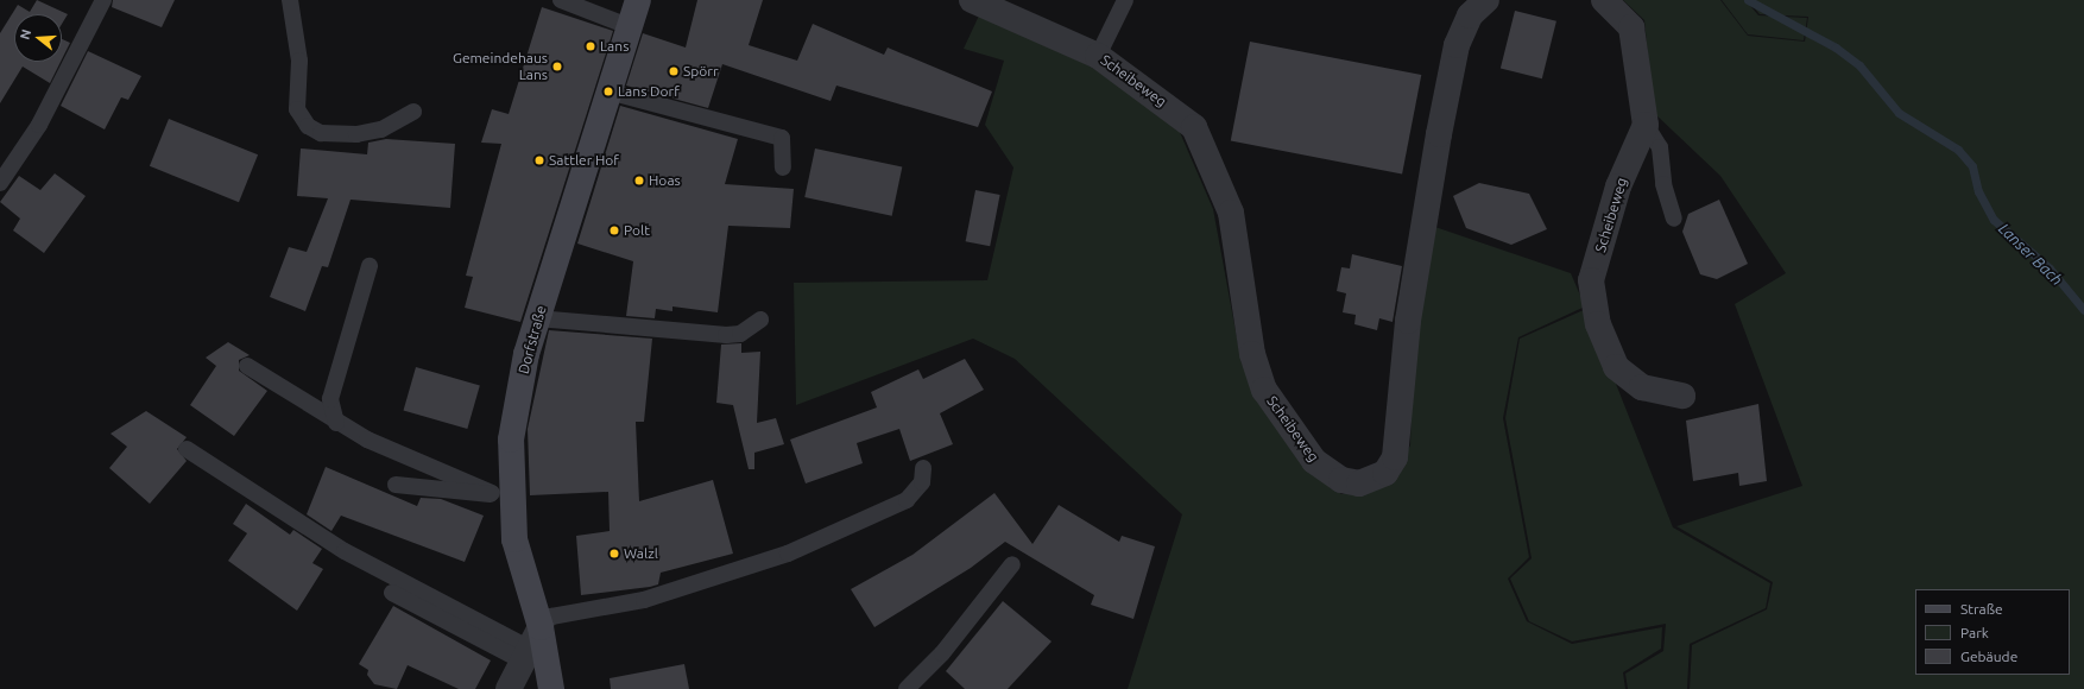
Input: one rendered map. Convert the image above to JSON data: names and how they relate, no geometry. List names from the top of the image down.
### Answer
{
  "streets": {
    "main road": ["Dorfstraße"],
    "street": ["Scheibeweg"]
  },
  "water": ["Lanser Bach"],
  "places": [
    "Lans",
    "Gemeindehaus Lans",
    "Spörr",
    "Lans Dorf",
    "Sattler Hof",
    "Hoas",
    "Polt",
    "Walzl"
  ],
  "legend": ["Straße", "Park", "Gebäude"],
  "north": "left"
}
